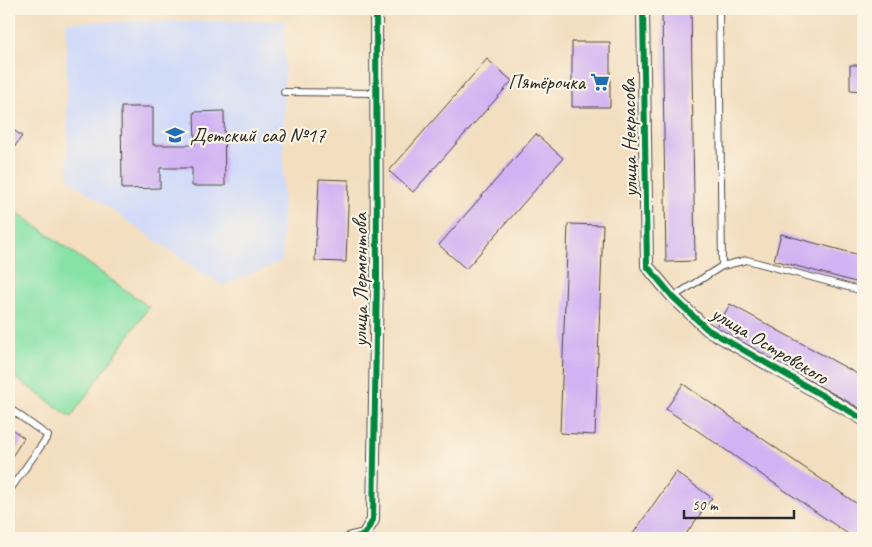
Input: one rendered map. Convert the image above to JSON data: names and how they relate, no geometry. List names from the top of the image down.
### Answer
{
  "streets": {
    "street": ["улица Некрасова", "улица Лермонтова", "улица Островского"]
  },
  "crossings": [
    ["улица Некрасова", "улица Островского"]
  ],
  "places": {
    "supermarket": ["Пятёрочка"],
    "school or university": ["Детский сад №17"]
  },
  "scale_bar": "50 m"
}
